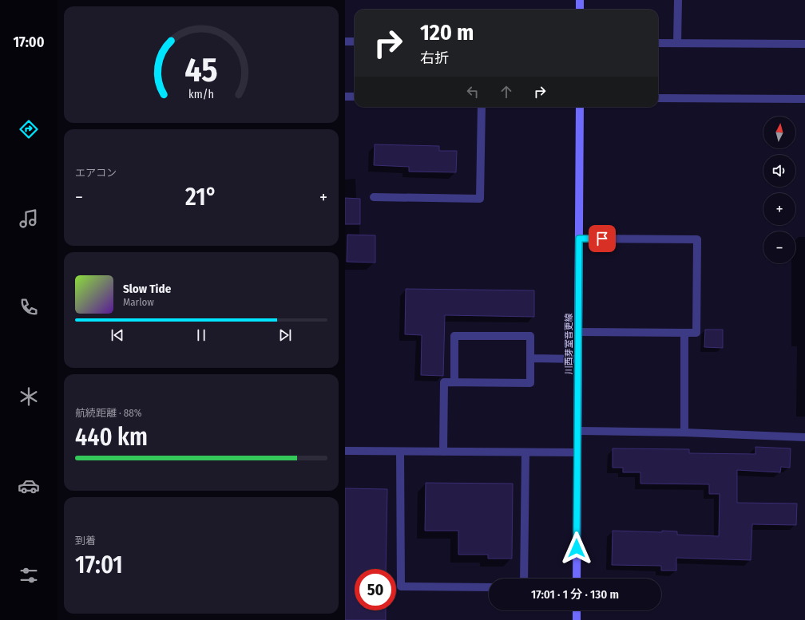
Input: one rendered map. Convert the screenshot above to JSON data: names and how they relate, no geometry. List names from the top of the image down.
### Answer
{
  "streets": {
    "main road": ["川西芽室音更線"]
  },
  "north": "top",
  "page": {
    "tabs": "17:00",
    "turn": ["120 m", "右折"],
    "map_buttons": ["+", "−"],
    "tile": [
      "エアコン",
      ["航続距離 · 88%", "440 km"],
      ["到着", "17:01"]
    ],
    "heat": ["−", "21°", "+"],
    "song": ["Slow Tide", "Marlow"],
    "limit": "50",
    "trip": "17:01 · 1 分 · 130 m",
    "gauge": ["45", "km/h"]
  }
}
